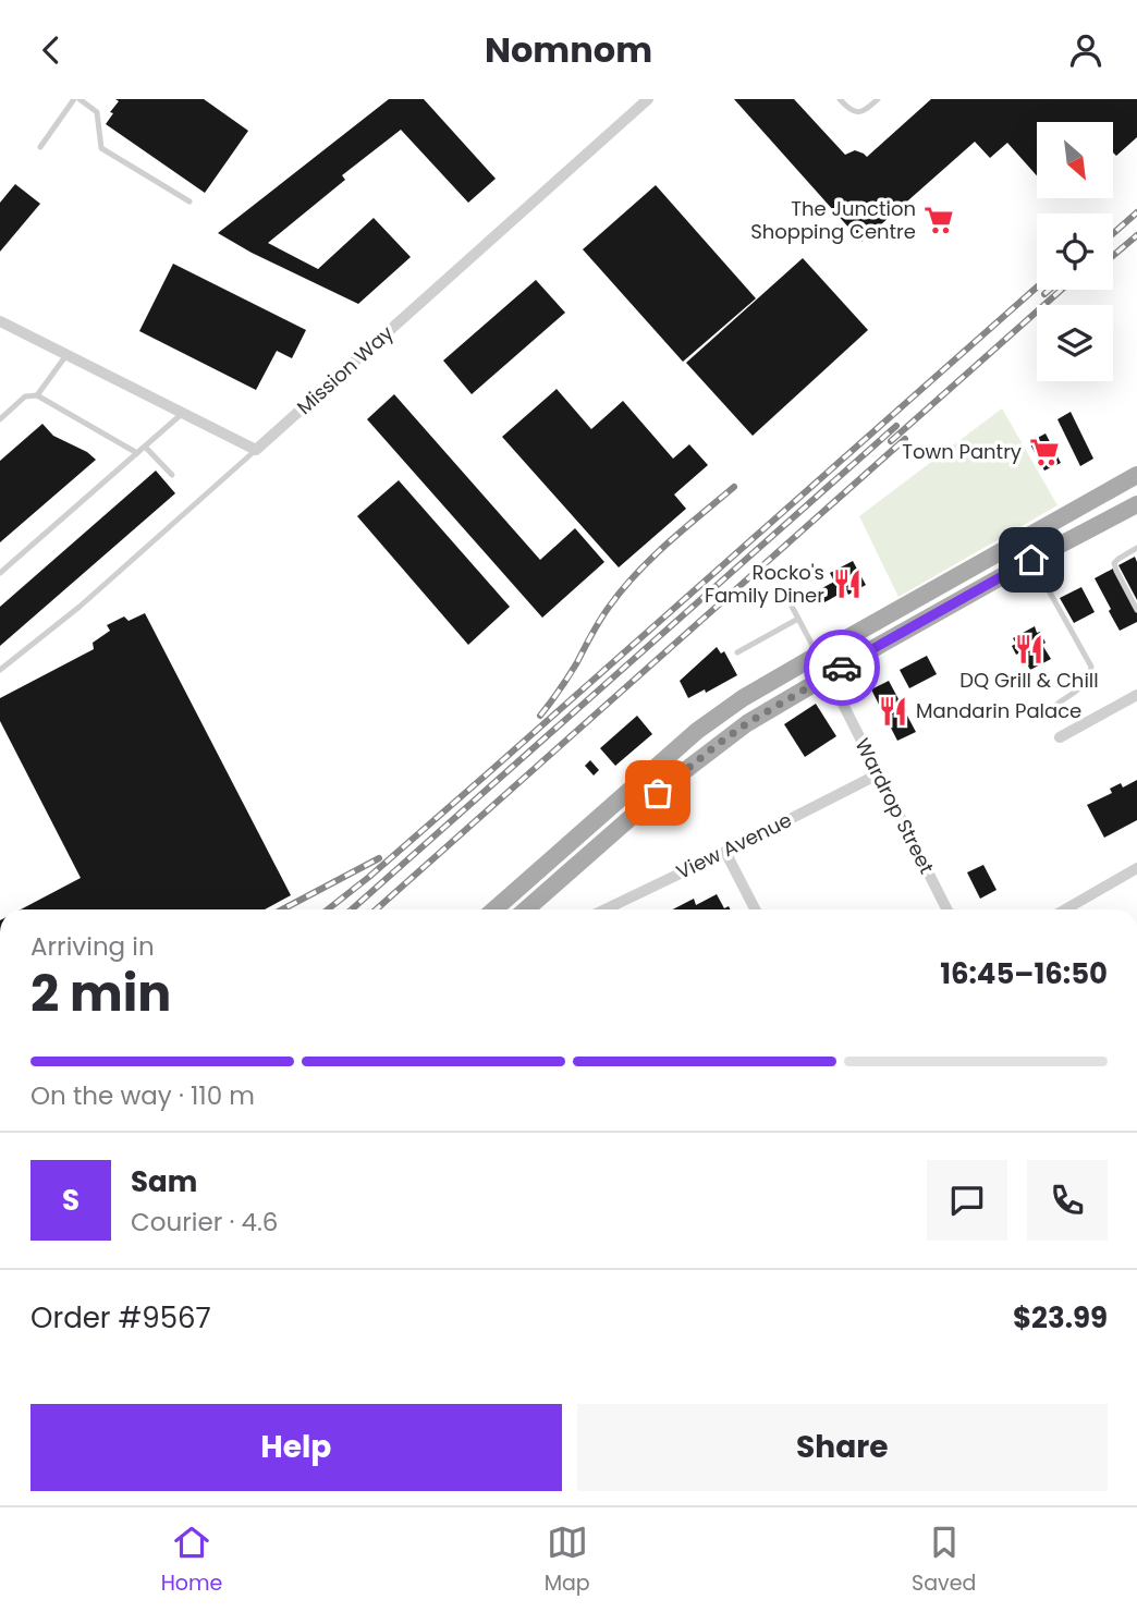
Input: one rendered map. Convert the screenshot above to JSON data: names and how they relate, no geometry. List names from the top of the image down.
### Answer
{
  "streets": {
    "street": ["Mission Way", "Wardrop Street", "View Avenue"]
  },
  "crossings": [
    ["Wardrop Street", "View Avenue"]
  ],
  "places": {
    "supermarket": ["The Junction Shopping Centre", "Town Pantry"],
    "restaurant": ["Rocko's Family Diner", "DQ Grill & Chill", "Mandarin Palace"]
  },
  "north": "bottom right",
  "page": {
    "header": "Nomnom",
    "heading": ["2 min", "Arriving in", "16:45–16:50"],
    "panel": [
      "Sam",
      "Courier · 4.6",
      "Order #9567",
      "$23.99"
    ],
    "bar": "On the way · 110 m",
    "round": "S",
    "buttons": ["Help", "Share"],
    "tabs": ["Home", "Map", "Saved"]
  }
}
